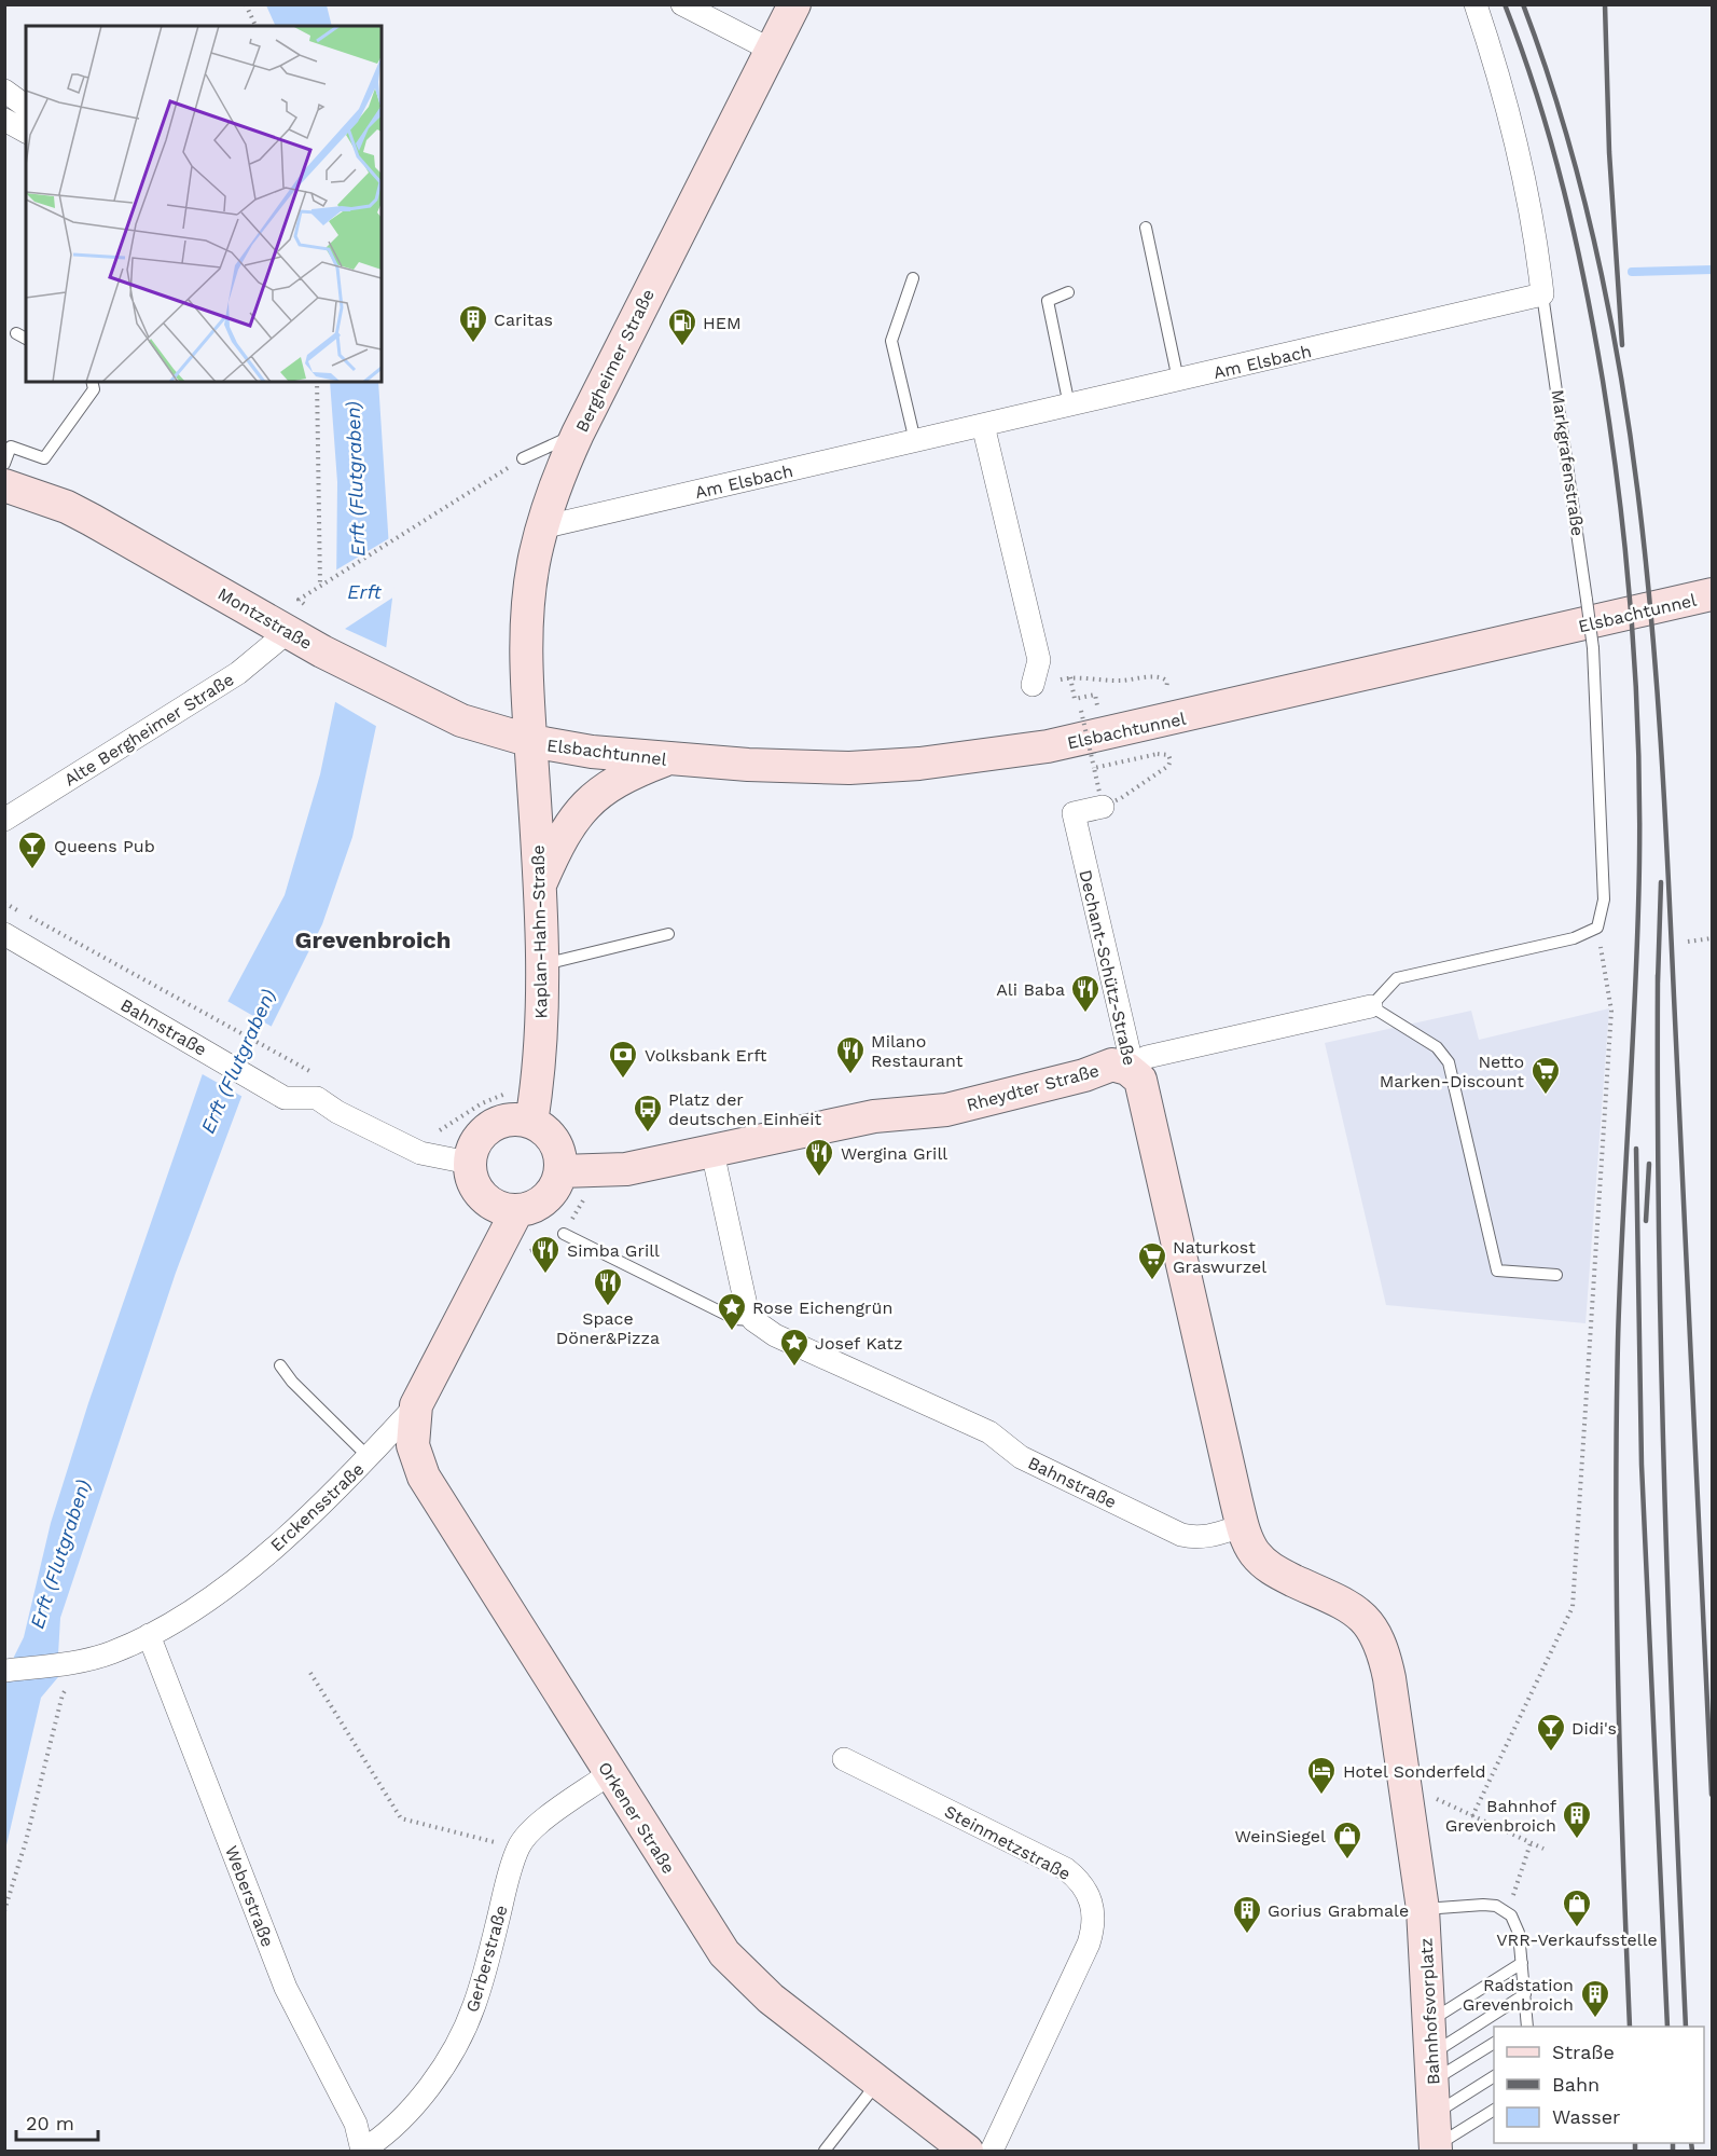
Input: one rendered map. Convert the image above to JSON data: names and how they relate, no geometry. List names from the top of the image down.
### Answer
{
  "streets": {
    "street": [
      "Bergheimer Straße",
      "Am Elsbach",
      "Markgrafenstraße",
      "Elsbachtunnel",
      "Montzstraße",
      "Alte Bergheimer Straße",
      "Kaplan-Hahn-Straße",
      "Dechant-Schütz-Straße",
      "Bahnstraße",
      "Rheydter Straße",
      "Erckensstraße",
      "Orkener Straße",
      "Steinmetzstraße",
      "Weberstraße",
      "Gerberstraße",
      "Bahnhofsvorplatz"
    ]
  },
  "crossings": [
    ["Bergheimer Straße", "Am Elsbach"],
    ["Bergheimer Straße", "Elsbachtunnel"],
    ["Bergheimer Straße", "Montzstraße"],
    ["Bergheimer Straße", "Kaplan-Hahn-Straße"],
    ["Am Elsbach", "Markgrafenstraße"],
    ["Elsbachtunnel", "Montzstraße"],
    ["Elsbachtunnel", "Kaplan-Hahn-Straße"],
    ["Montzstraße", "Alte Bergheimer Straße"],
    ["Montzstraße", "Kaplan-Hahn-Straße"],
    ["Kaplan-Hahn-Straße", "Bahnstraße"],
    ["Kaplan-Hahn-Straße", "Rheydter Straße"],
    ["Kaplan-Hahn-Straße", "Erckensstraße"],
    ["Dechant-Schütz-Straße", "Bahnstraße"],
    ["Dechant-Schütz-Straße", "Rheydter Straße"],
    ["Dechant-Schütz-Straße", "Bahnhofsvorplatz"],
    ["Bahnstraße", "Rheydter Straße"],
    ["Bahnstraße", "Erckensstraße"],
    ["Bahnstraße", "Bahnhofsvorplatz"],
    ["Rheydter Straße", "Erckensstraße"],
    ["Erckensstraße", "Orkener Straße"],
    ["Erckensstraße", "Weberstraße"],
    ["Orkener Straße", "Gerberstraße"],
    ["Weberstraße", "Gerberstraße"]
  ],
  "districts": ["Grevenbroich"],
  "water": ["Erft (Flutgraben)", "Erft"],
  "places": {
    "building": [
      "Caritas",
      "Bahnhof Grevenbroich",
      "Gorius Grabmale",
      "Radstation Grevenbroich"
    ],
    "fuel station": ["HEM"],
    "bar": ["Queens Pub", "Didi's"],
    "restaurant": [
      "Ali Baba",
      "Milano Restaurant",
      "Wergina Grill",
      "Simba Grill",
      "Space Döner&Pizza"
    ],
    "bank": ["Volksbank Erft"],
    "supermarket": ["Netto Marken-Discount", "Naturkost Graswurzel"],
    "bus stop": ["Platz der deutschen Einheit"],
    "place": ["Rose Eichengrün", "Josef Katz"],
    "hotel": ["Hotel Sonderfeld"],
    "shop": ["WeinSiegel", "VRR-Verkaufsstelle"]
  },
  "legend": ["Straße", "Bahn", "Wasser"],
  "scale_bar": "20 m"
}
